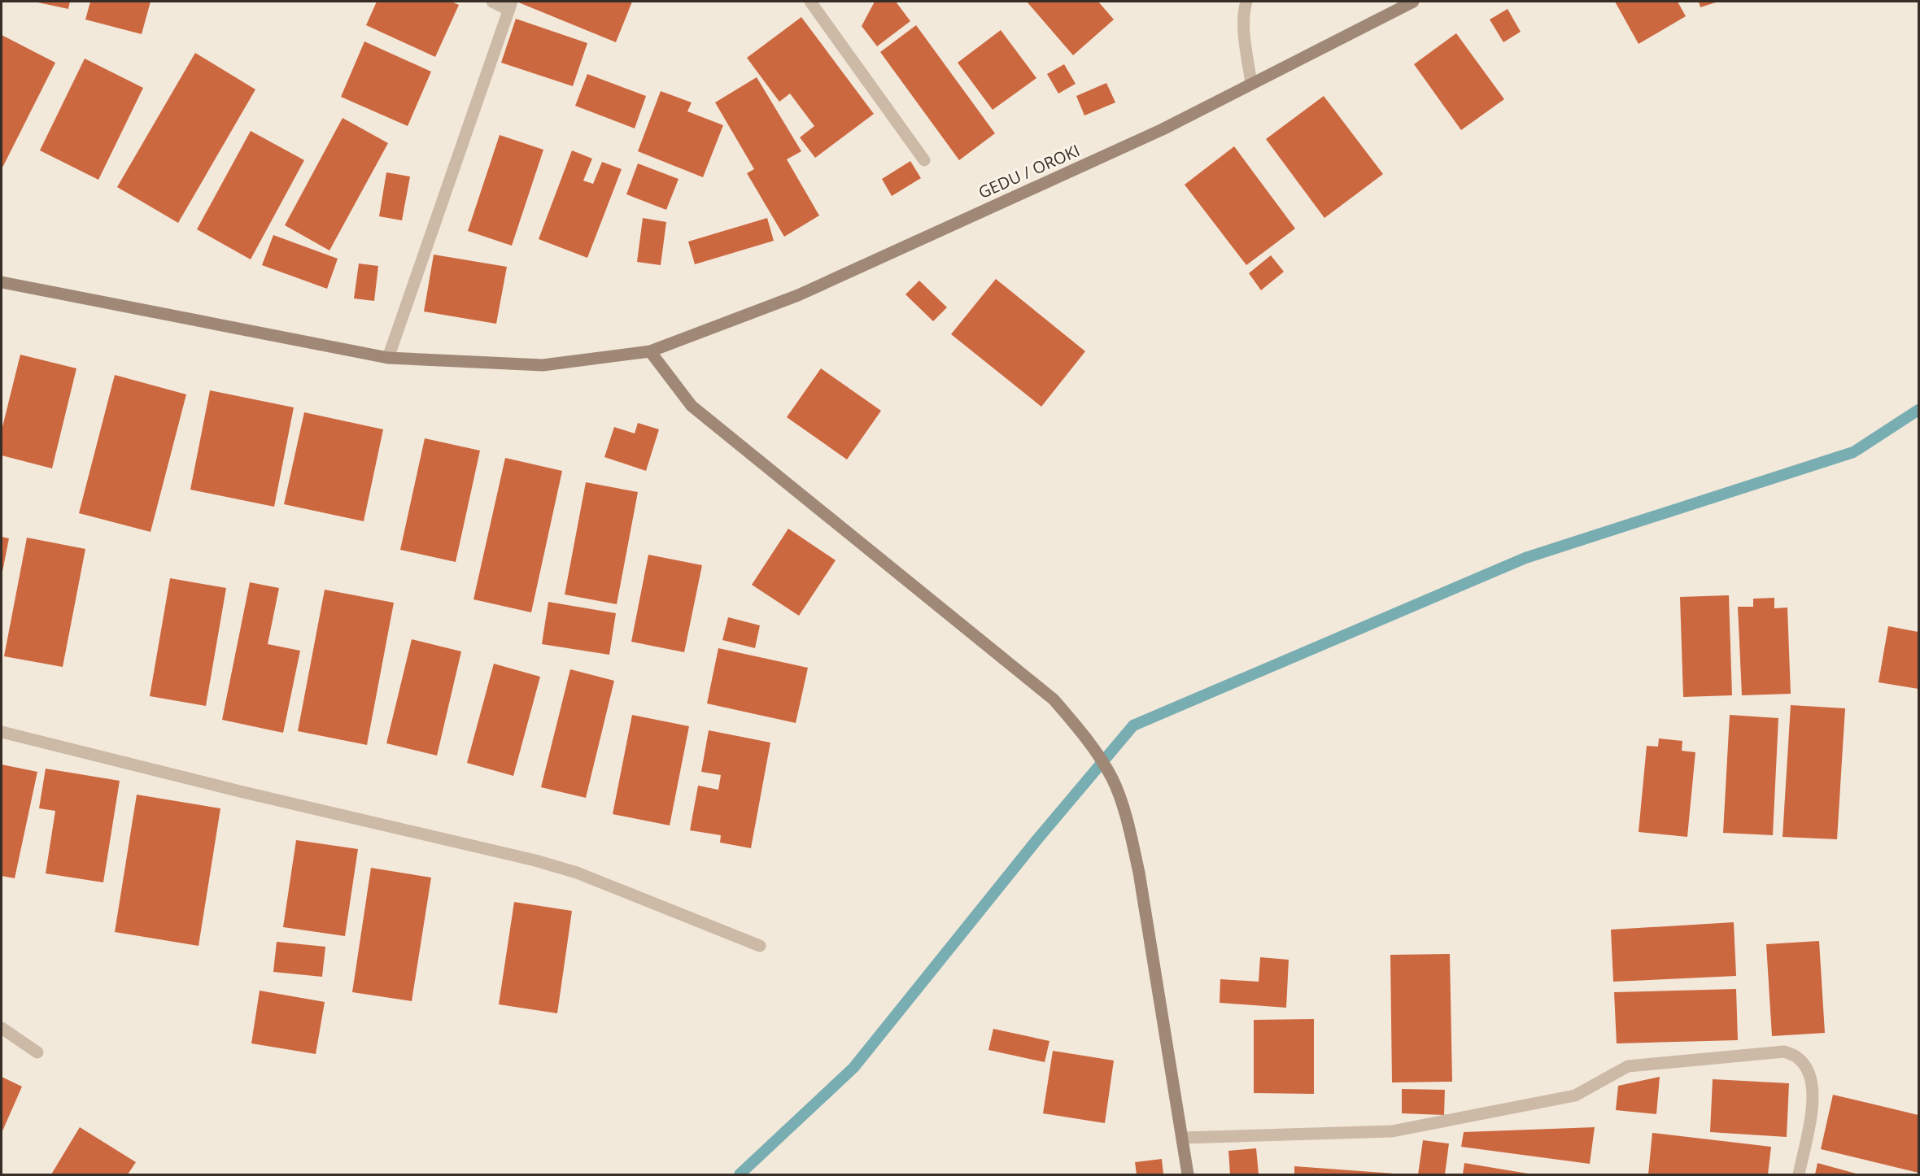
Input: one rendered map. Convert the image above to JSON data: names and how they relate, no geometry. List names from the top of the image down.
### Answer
{
  "streets": {
    "street": ["GEDU / OROKI"]
  }
}
